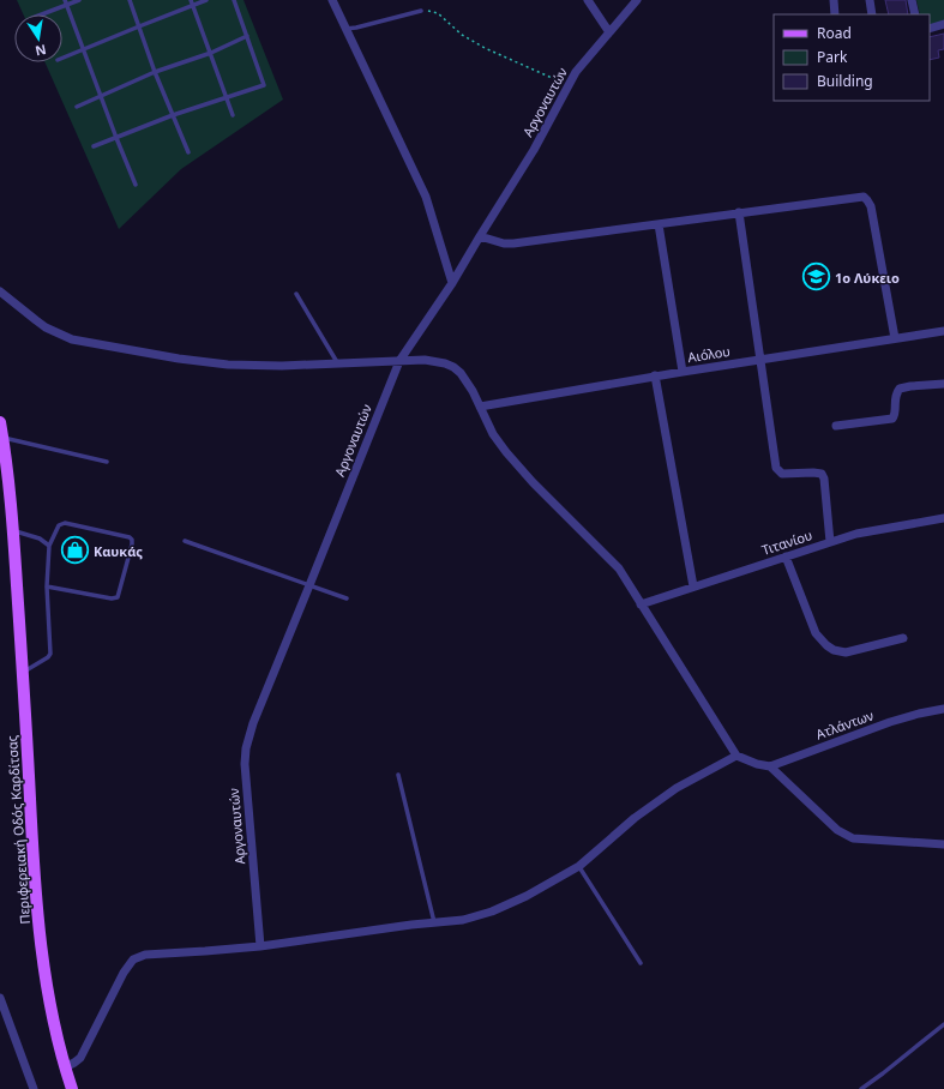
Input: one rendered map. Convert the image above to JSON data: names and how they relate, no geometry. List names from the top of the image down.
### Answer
{
  "streets": {
    "main road": ["Περιφερειακή Οδός Καρδίτσας"],
    "street": [
      "Αργοναυτών",
      "Αιόλου",
      "Τιτανίου",
      "Ατλάντων"
    ]
  },
  "places": {
    "school or university": ["1ο Λύκειο"],
    "shop": ["Καυκάς"]
  },
  "legend": ["Road", "Park", "Building"],
  "north": "bottom"
}
